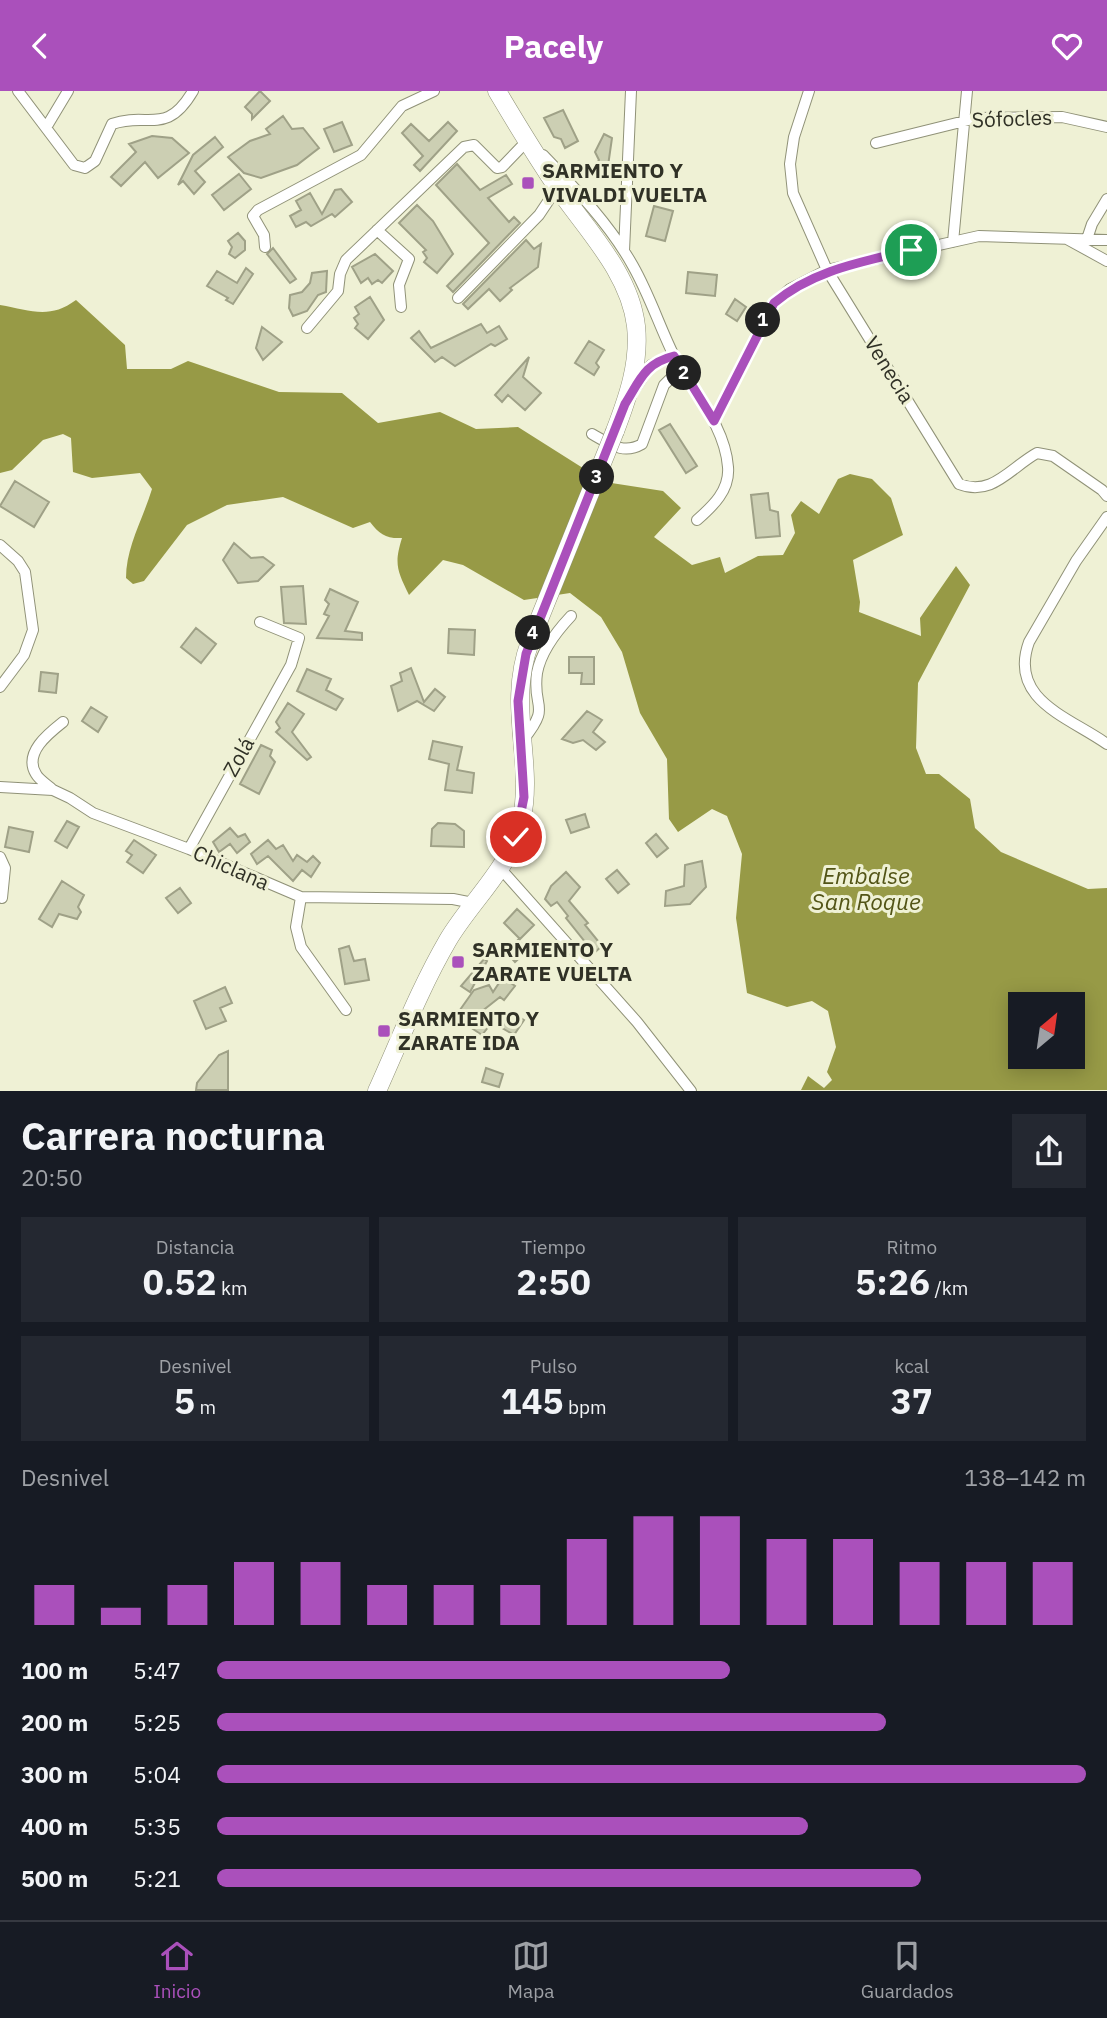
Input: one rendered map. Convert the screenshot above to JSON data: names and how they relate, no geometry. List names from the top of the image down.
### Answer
{
  "streets": {
    "street": [
      "Sófocles",
      "Venecia",
      "Zolá",
      "Chiclana"
    ]
  },
  "crossings": [
    ["Zolá", "Chiclana"]
  ],
  "water": ["Embalse San Roque"],
  "places": {
    "transit": ["SARMIENTO Y VIVALDI VUELTA", "SARMIENTO Y ZARATE VUELTA", "SARMIENTO Y ZARATE IDA"]
  },
  "north": "top right",
  "page": {
    "header": "Pacely",
    "pins": [
      "1",
      "2",
      "3",
      "4"
    ],
    "heading": ["Carrera nocturna", "20:50"],
    "stats": [
      ["Distancia", "0.52 km"],
      ["Tiempo", "2:50"],
      ["Ritmo", "5:26 /km"],
      ["Desnivel", "5 m"],
      ["Pulso", "145 bpm"],
      ["kcal", "37"]
    ],
    "chart": ["Desnivel", "138–142 m"],
    "list": [
      {
        "name": "100 m",
        "note": "5:47"
      },
      {
        "name": "200 m",
        "note": "5:25"
      },
      {
        "name": "300 m",
        "note": "5:04"
      },
      {
        "name": "400 m",
        "note": "5:35"
      },
      {
        "name": "500 m",
        "note": "5:21"
      }
    ],
    "tabs": ["Inicio", "Mapa", "Guardados"]
  }
}
